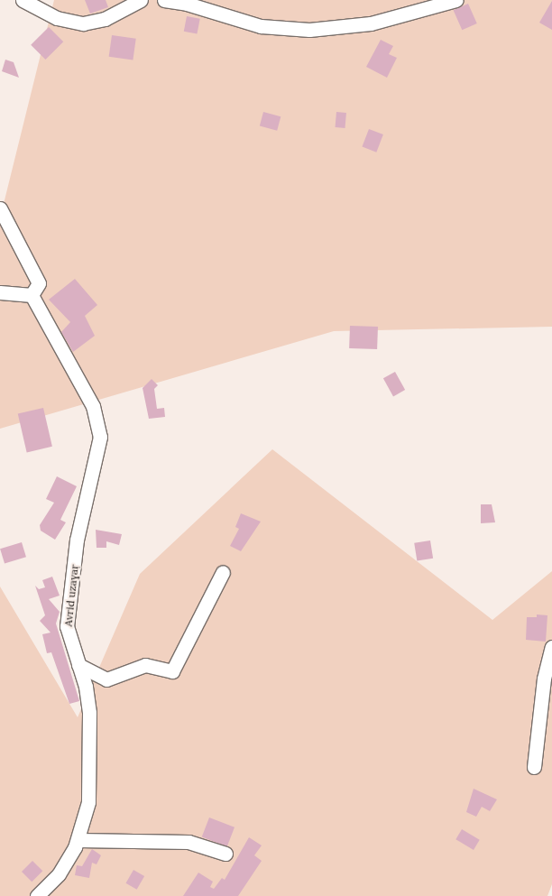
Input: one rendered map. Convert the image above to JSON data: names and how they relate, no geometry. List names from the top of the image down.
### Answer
{
  "streets": {
    "street": ["Avrid uzaɣaṛ"]
  }
}
